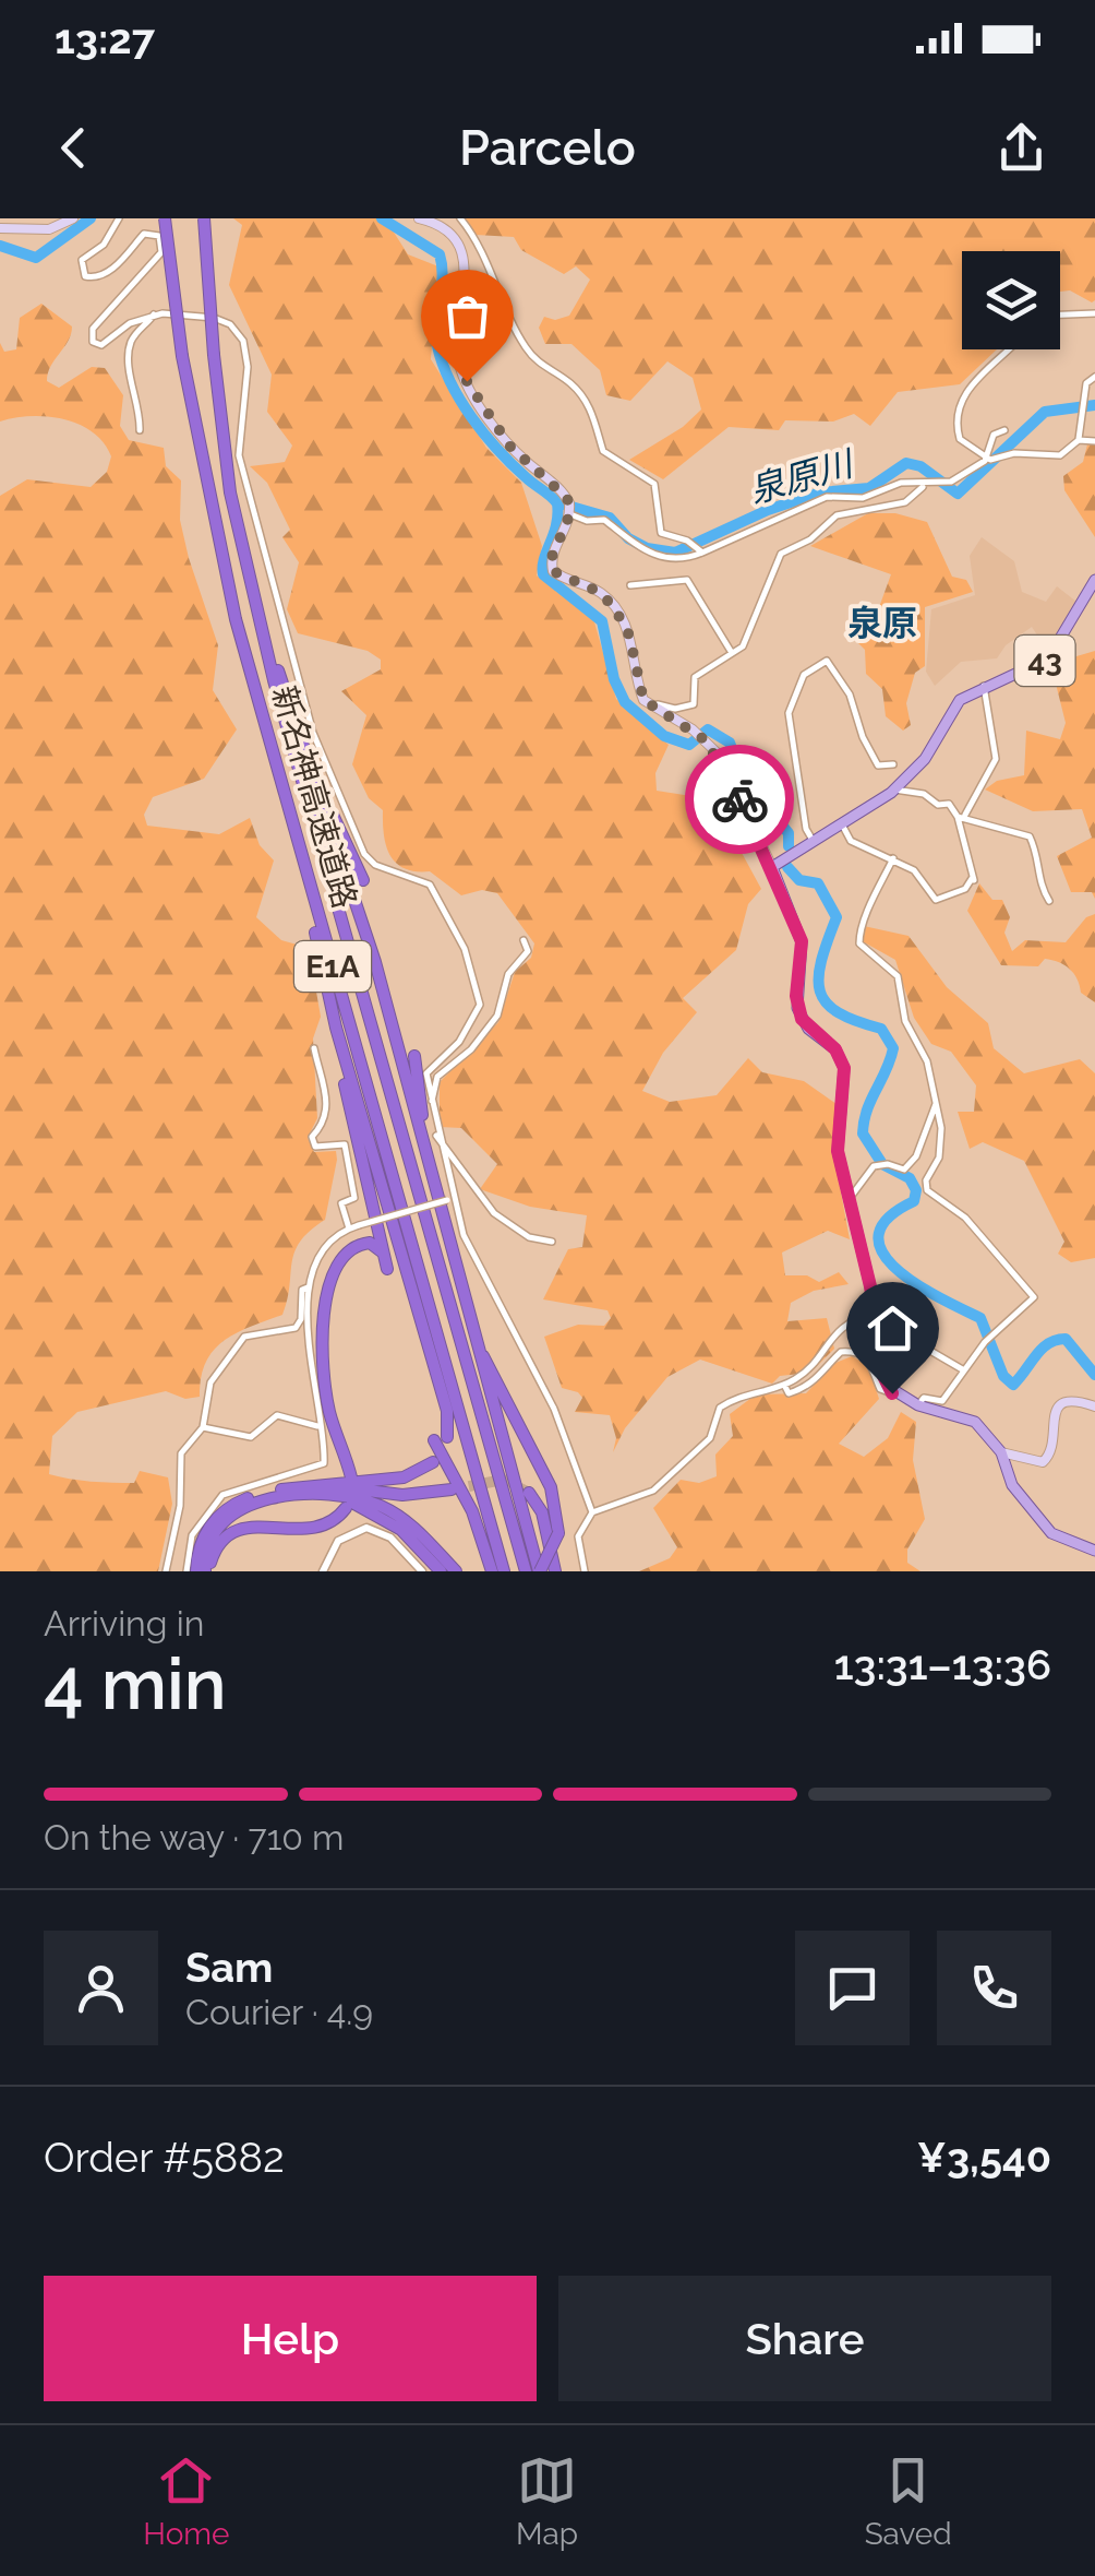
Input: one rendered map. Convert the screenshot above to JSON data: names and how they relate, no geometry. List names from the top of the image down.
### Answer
{
  "streets": {
    "highway": ["新名神高速道路", "E1A"],
    "main road": ["43"]
  },
  "districts": ["泉原"],
  "water": ["泉原川"],
  "page": {
    "status": "13:27",
    "header": "Parcelo",
    "heading": ["4 min", "Arriving in", "13:31–13:36"],
    "panel": [
      "Sam",
      "Courier · 4.9",
      "Order #5882",
      "¥3,540"
    ],
    "bar": "On the way · 710 m",
    "buttons": ["Help", "Share"],
    "tabs": ["Home", "Map", "Saved"]
  }
}
